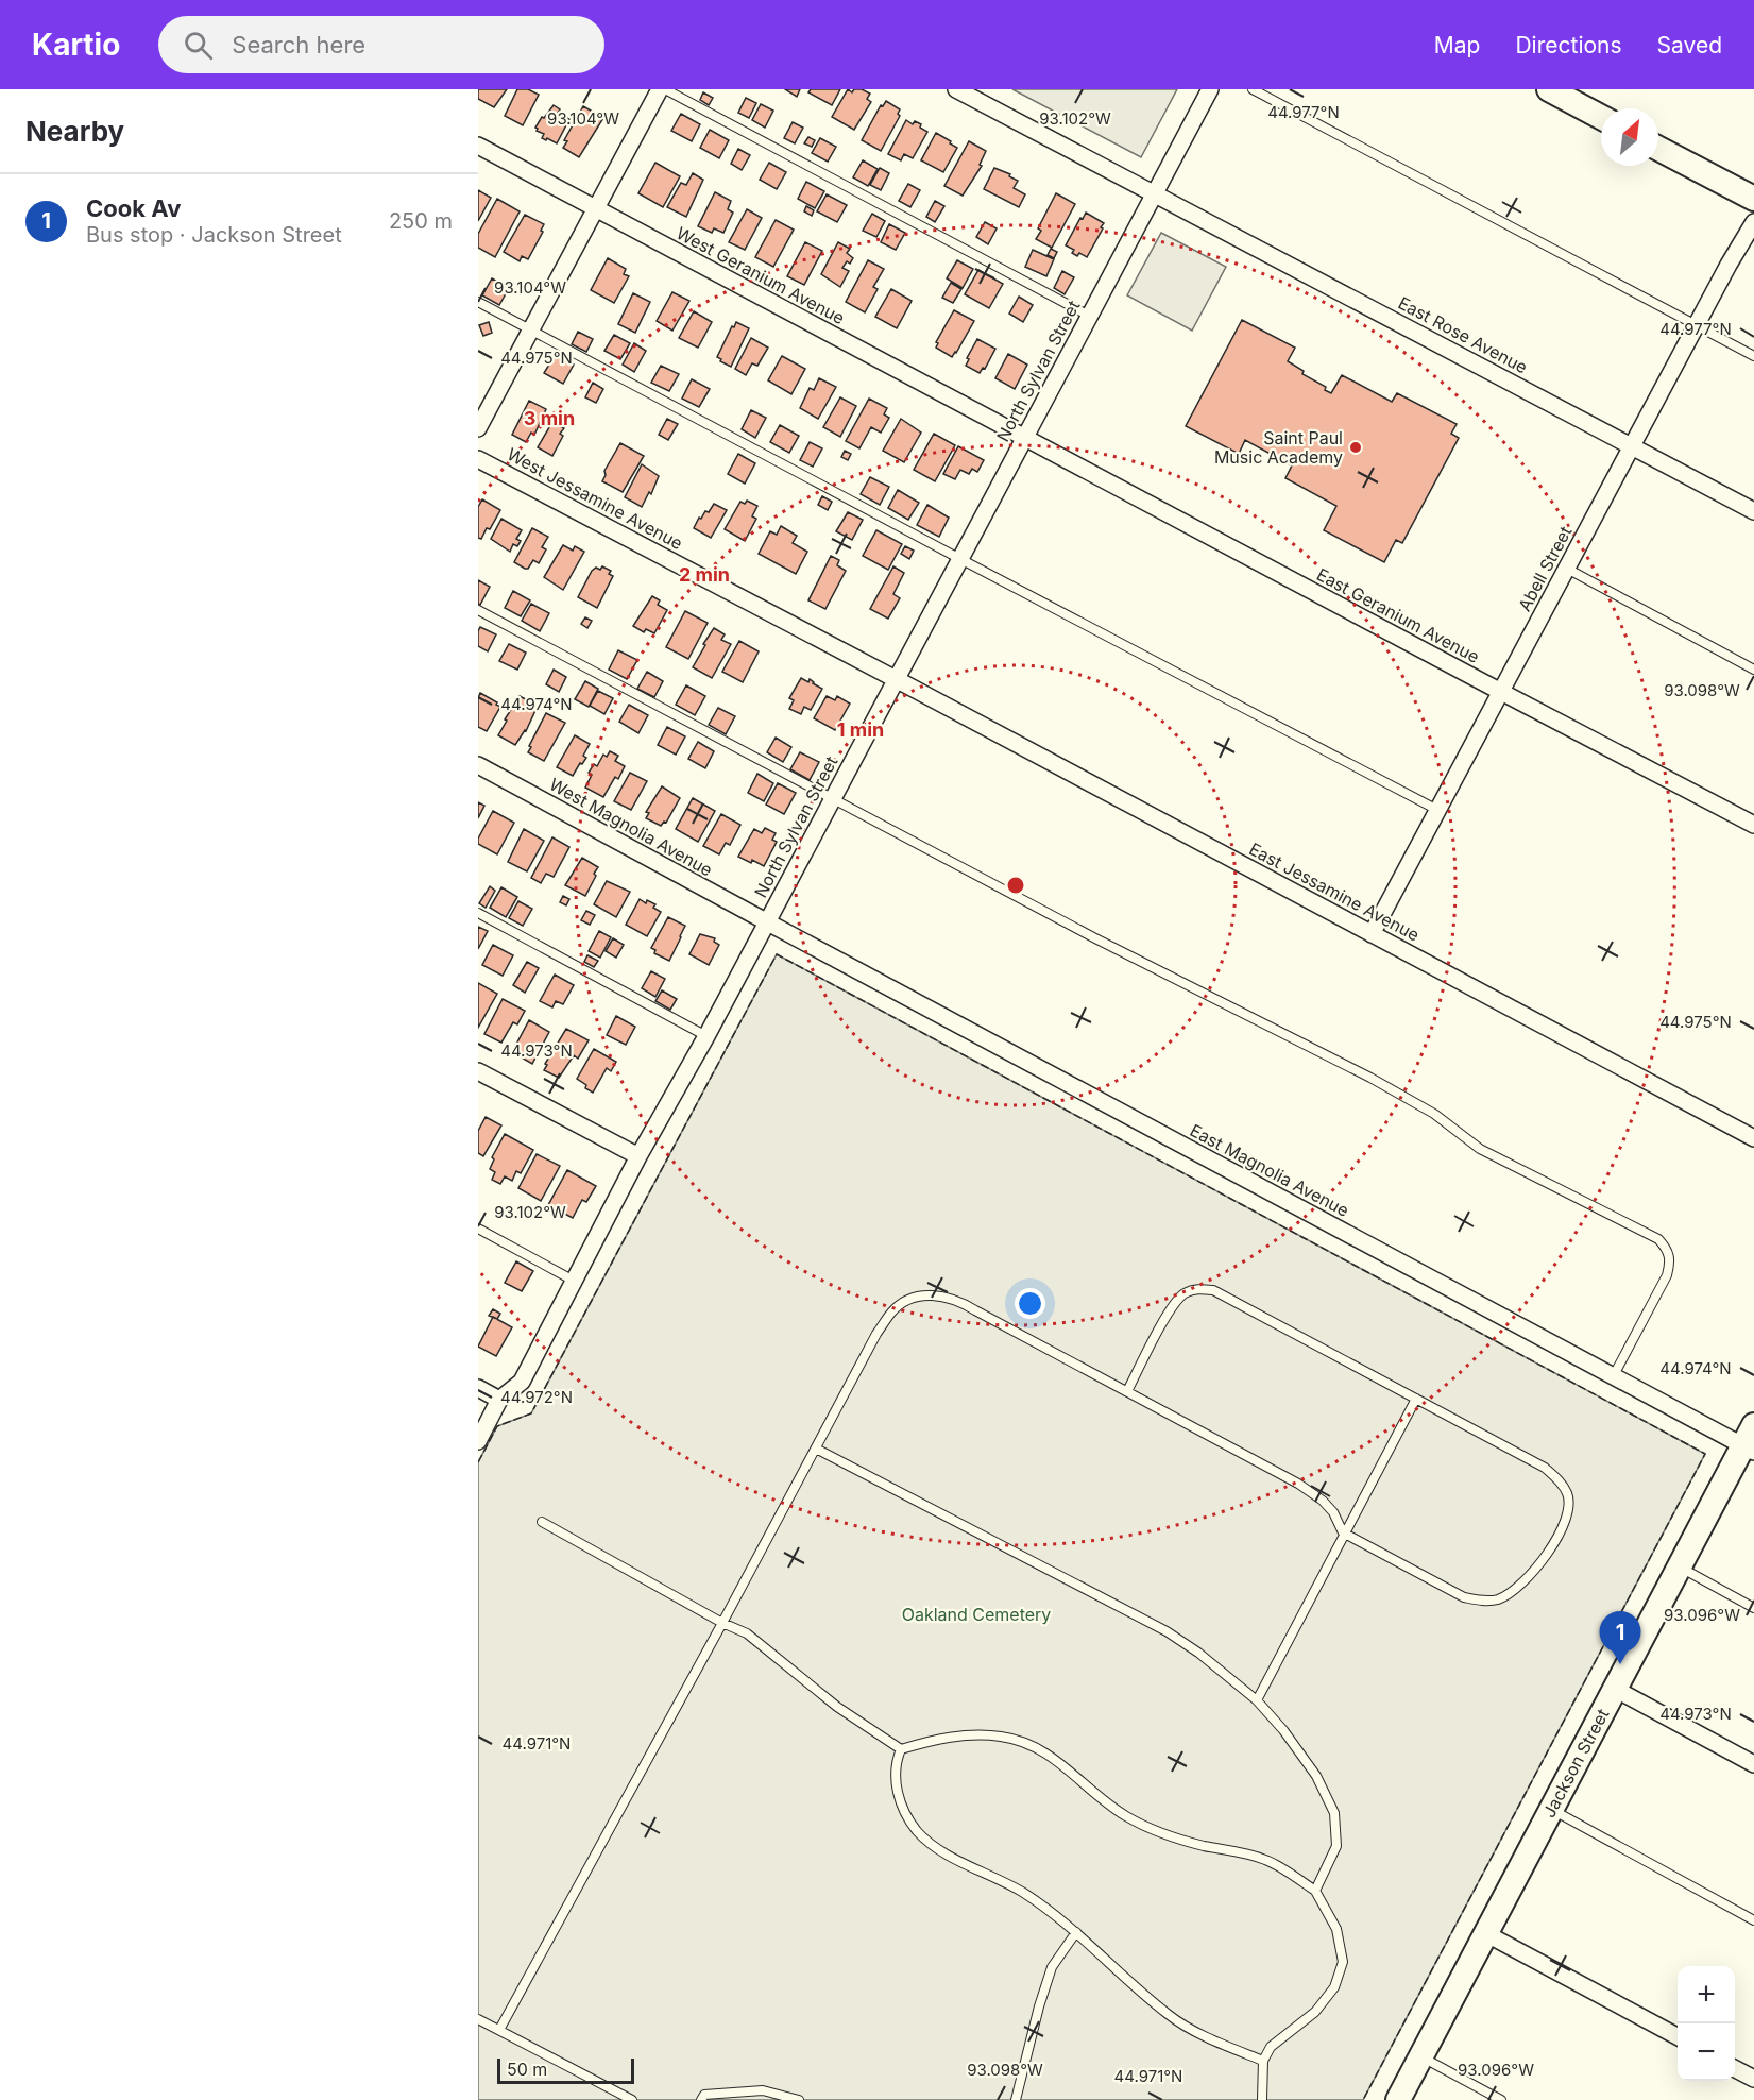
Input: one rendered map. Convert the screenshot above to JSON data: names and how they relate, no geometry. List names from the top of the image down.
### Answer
{
  "streets": {
    "street": [
      "West Geranium Avenue",
      "East Rose Avenue",
      "North Sylvan Street",
      "West Jessamine Avenue",
      "Abell Street",
      "East Geranium Avenue",
      "West Magnolia Avenue",
      "East Jessamine Avenue",
      "East Magnolia Avenue",
      "Jackson Street"
    ]
  },
  "crossings": [
    ["West Geranium Avenue", "North Sylvan Street"],
    ["West Geranium Avenue", "East Geranium Avenue"],
    ["East Rose Avenue", "North Sylvan Street"],
    ["East Rose Avenue", "Abell Street"],
    ["North Sylvan Street", "West Jessamine Avenue"],
    ["North Sylvan Street", "East Geranium Avenue"],
    ["North Sylvan Street", "West Magnolia Avenue"],
    ["North Sylvan Street", "East Jessamine Avenue"],
    ["North Sylvan Street", "East Magnolia Avenue"],
    ["West Jessamine Avenue", "East Jessamine Avenue"],
    ["Abell Street", "East Geranium Avenue"],
    ["Abell Street", "East Jessamine Avenue"],
    ["West Magnolia Avenue", "East Magnolia Avenue"],
    ["East Magnolia Avenue", "Jackson Street"]
  ],
  "parks": ["Oakland Cemetery"],
  "places": ["Saint Paul Music Academy"],
  "scale_bar": "50 m",
  "north": "top right",
  "page": {
    "header": "Kartio",
    "search": "Search here",
    "nav": ["Map", "Directions", "Saved"],
    "heading": "Nearby",
    "list": [
      {
        "mark": "1",
        "name": "Cook Av",
        "note": "Bus stop · Jackson Street",
        "value": "250 m"
      }
    ],
    "pins": "1",
    "map_buttons": ["+", "−"],
    "scale": "50 m"
  },
  "coordinates": [
    "44.977°N",
    "93.104°W",
    "93.102°W",
    "44.975°N",
    "93.098°W",
    "44.974°N",
    "44.973°N",
    "44.972°N",
    "93.096°W",
    "44.971°N"
  ],
  "rings": ["3 min", "2 min", "1 min"]
}
